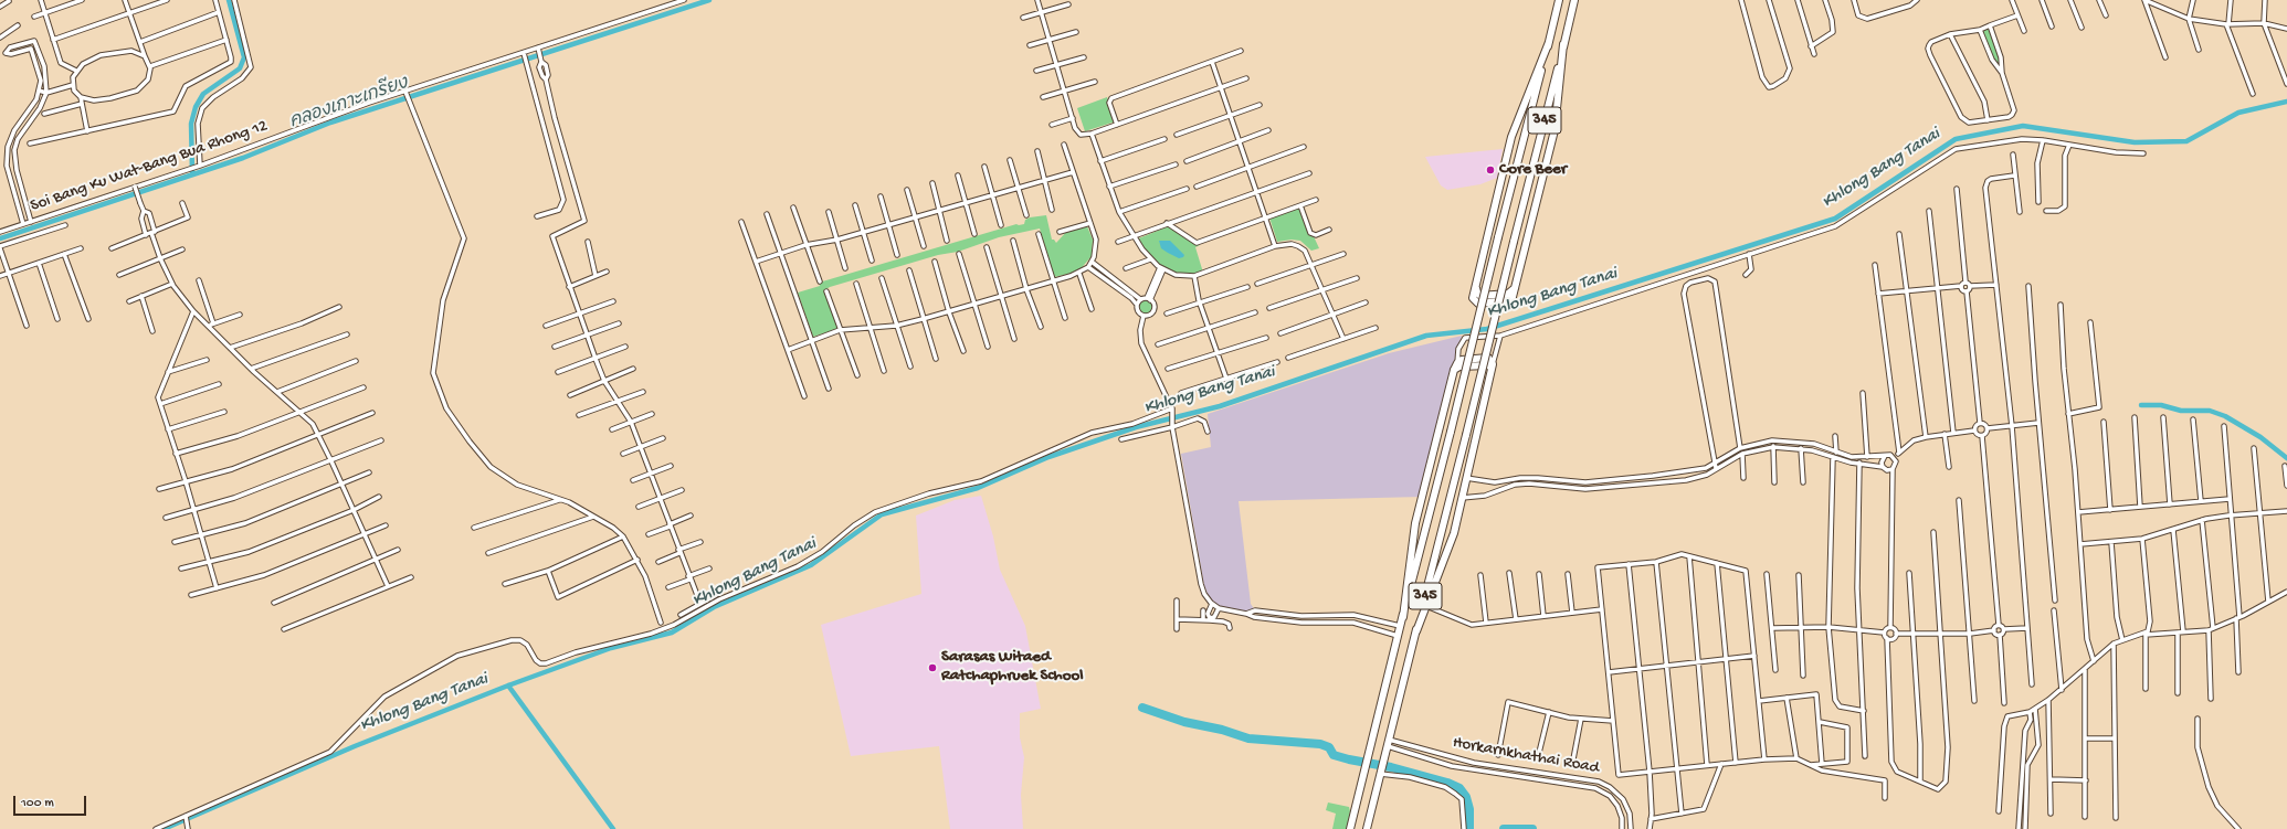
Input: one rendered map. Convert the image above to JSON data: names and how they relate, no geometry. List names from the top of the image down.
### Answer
{
  "streets": {
    "main road": ["345"],
    "street": ["Soi Bang Ku Wat-Bang Bua Rhong 12", "Horkarnkhathai Road"]
  },
  "crossings": [
    ["345", "Horkarnkhathai Road"]
  ],
  "water": ["คลองเกาะเกรียง", "Khlong Bang Tanai"],
  "places": ["Core Beer", "Sarasas Witaed Ratchaphruek School"],
  "scale_bar": "100 m"
}
